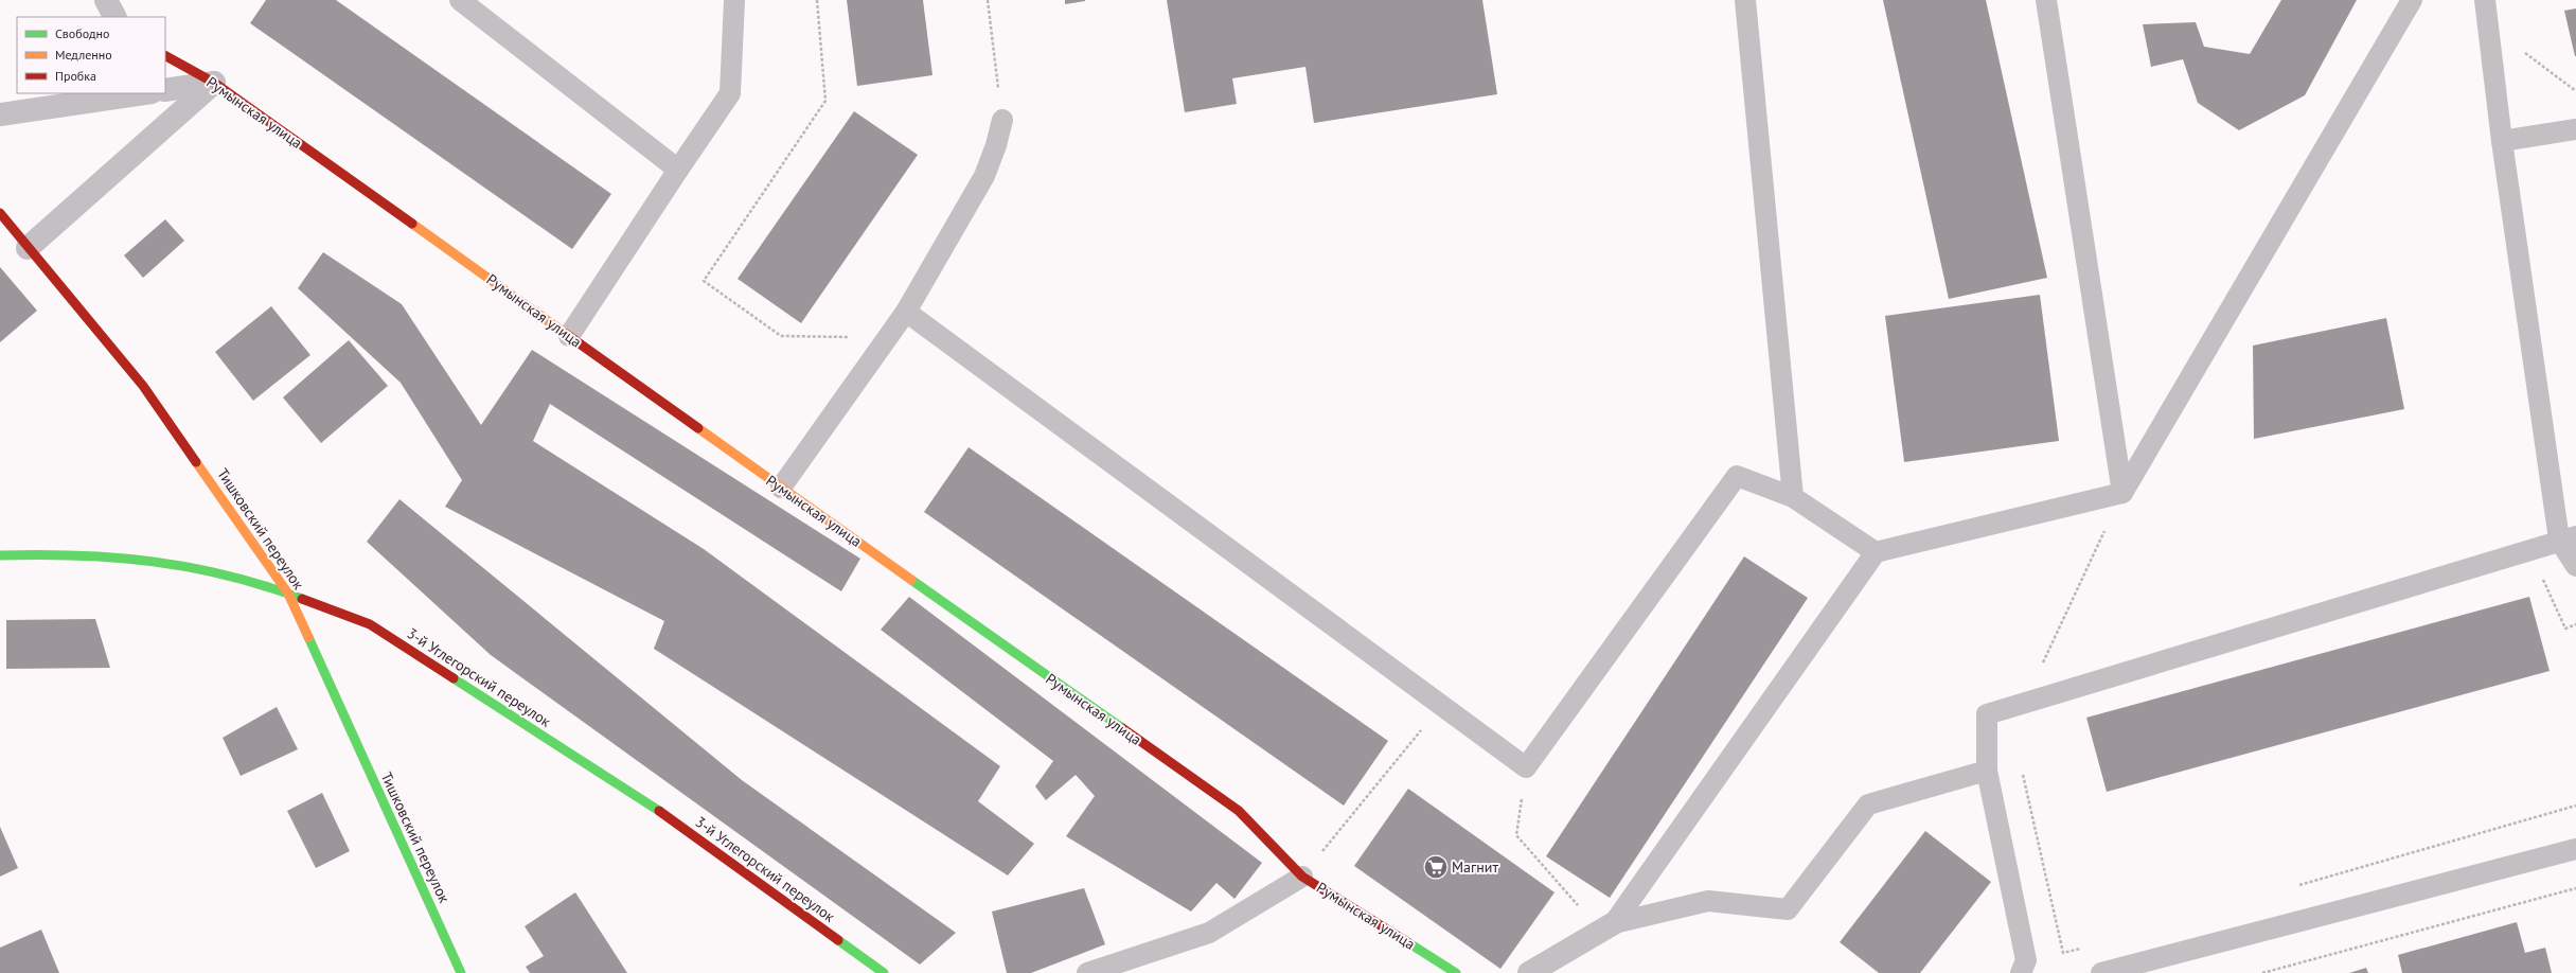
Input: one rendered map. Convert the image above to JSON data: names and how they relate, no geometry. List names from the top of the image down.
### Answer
{
  "streets": {
    "street": ["Румынская улица", "Тишковский переулок", "3-й Углегорский переулок"]
  },
  "crossings": [
    ["Тишковский переулок", "3-й Углегорский переулок"]
  ],
  "places": {
    "supermarket": ["Магнит"]
  },
  "legend": ["Свободно", "Медленно", "Пробка"]
}
